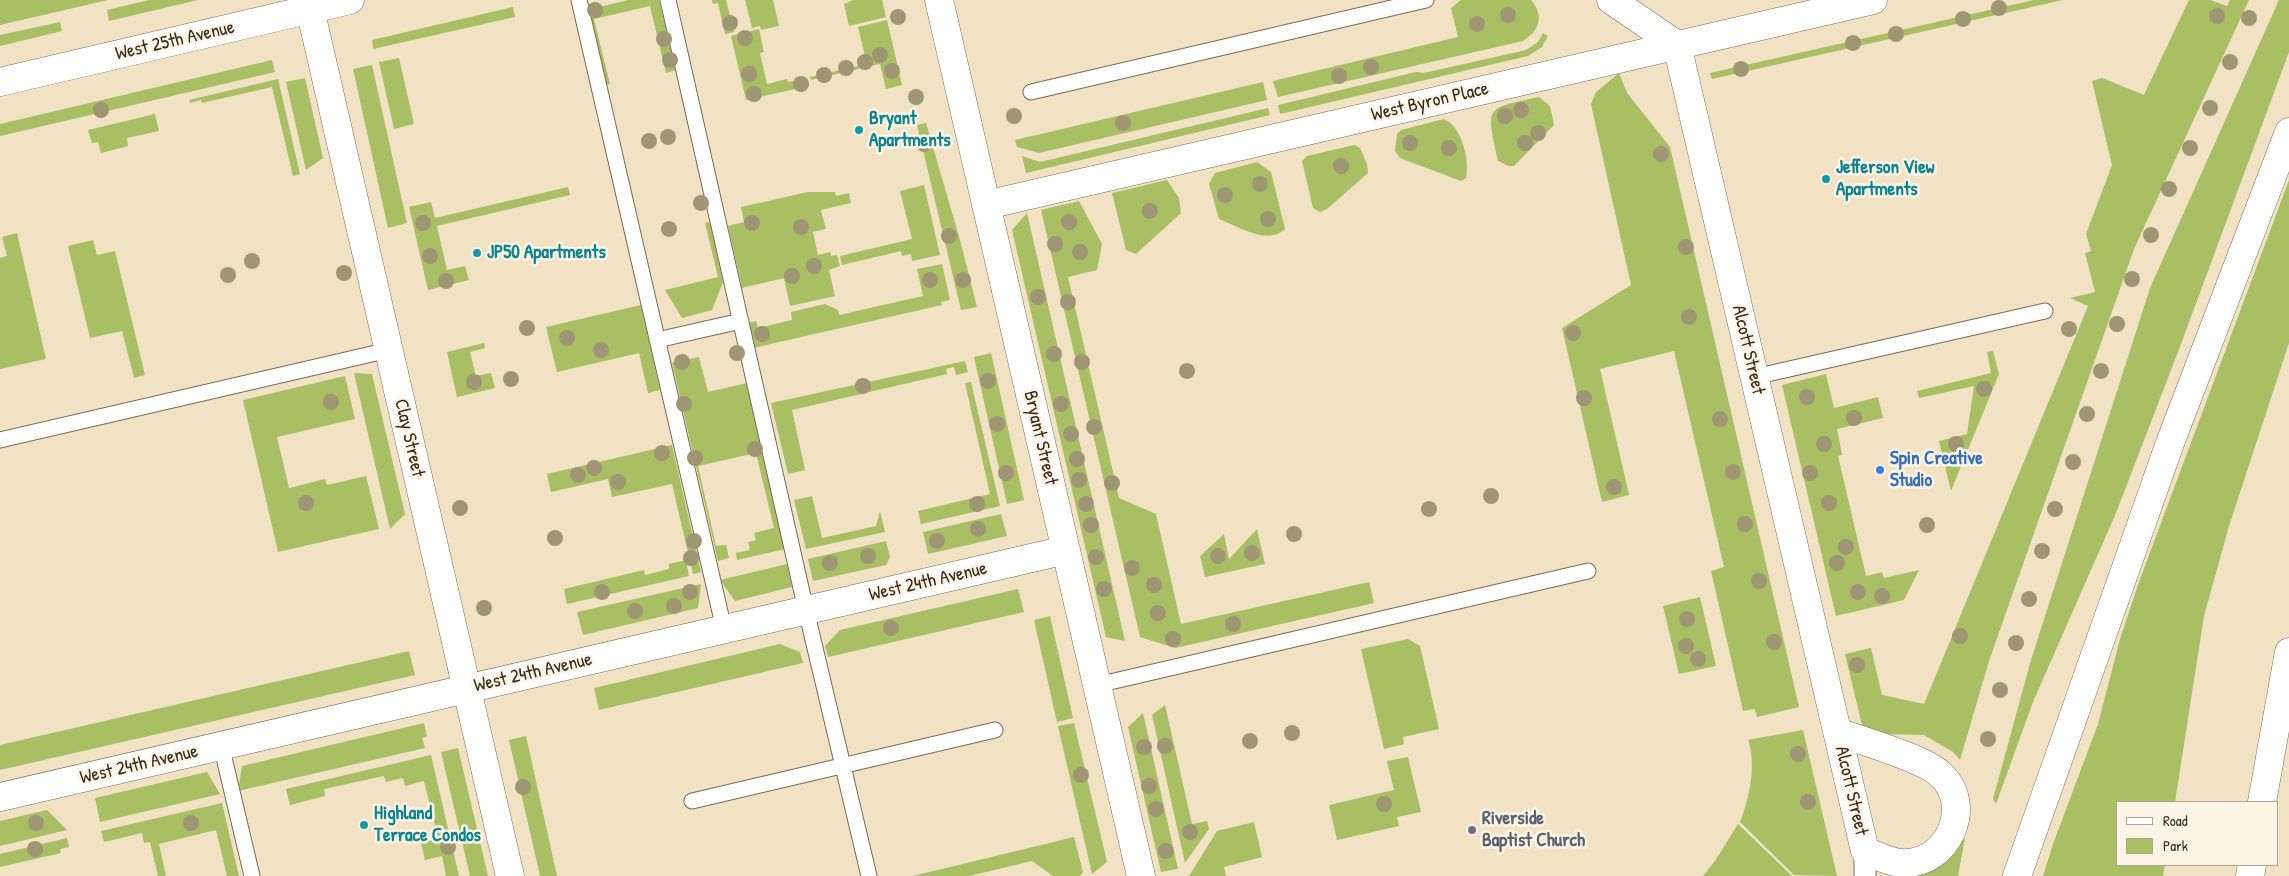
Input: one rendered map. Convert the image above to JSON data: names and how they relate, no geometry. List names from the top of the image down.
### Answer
{
  "streets": {
    "main road": [
      "West 25th Avenue",
      "West Byron Place",
      "Alcott Street",
      "Clay Street",
      "Bryant Street",
      "West 24th Avenue"
    ]
  },
  "crossings": [
    ["West 25th Avenue", "Clay Street"],
    ["West Byron Place", "Alcott Street"],
    ["West Byron Place", "Bryant Street"],
    ["Clay Street", "West 24th Avenue"],
    ["Bryant Street", "West 24th Avenue"]
  ],
  "places": [
    "Bryant Apartments",
    "Jefferson View Apartments",
    "JP50 Apartments",
    "Spin Creative Studio",
    "Highland Terrace Condos",
    "Riverside Baptist Church"
  ],
  "legend": ["Road", "Park"]
}
